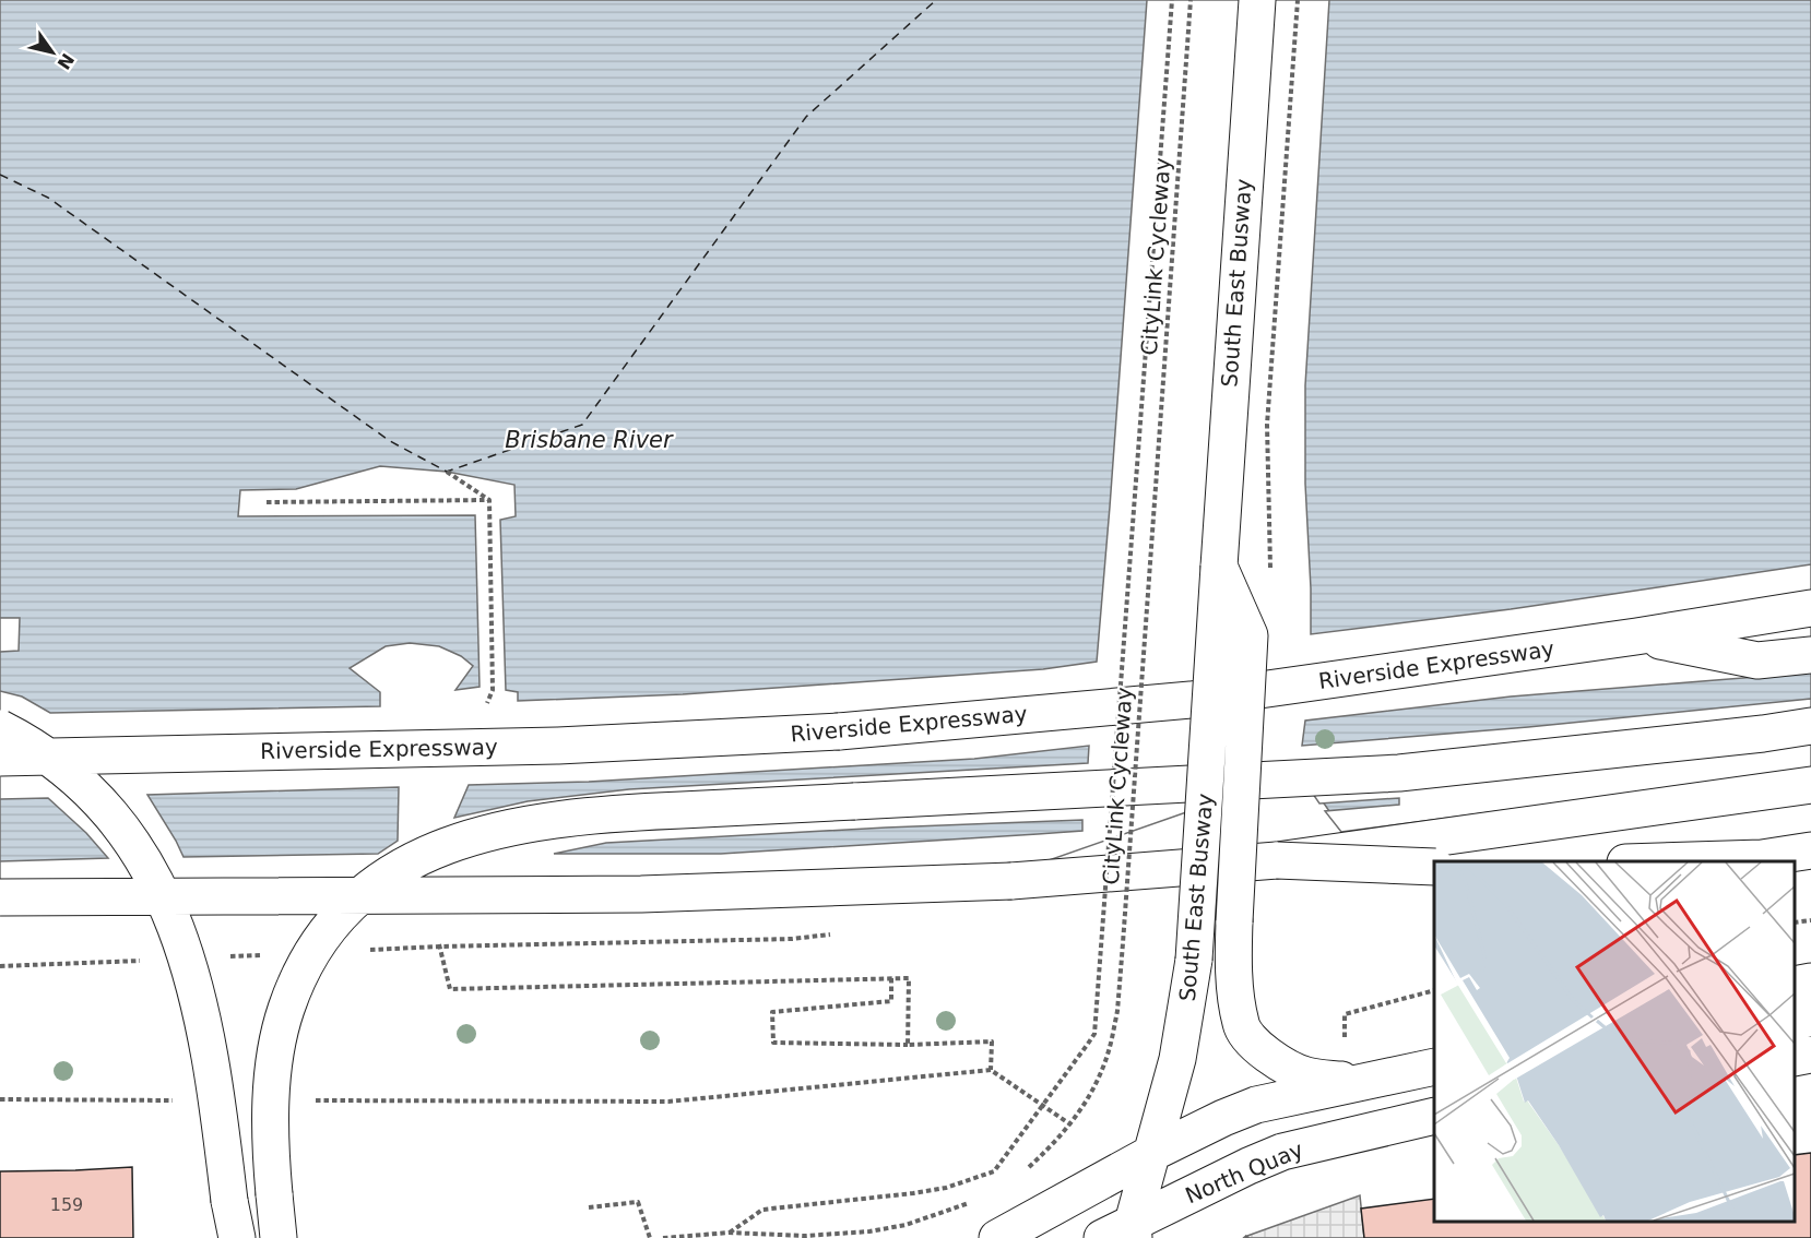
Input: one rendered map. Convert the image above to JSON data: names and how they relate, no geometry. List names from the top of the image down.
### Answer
{
  "streets": {
    "main road": ["South East Busway", "Riverside Expressway", "North Quay"],
    "path": ["CityLink Cycleway"]
  },
  "crossings": [
    ["South East Busway", "North Quay"]
  ],
  "water": ["Brisbane River"],
  "house_numbers": ["159"],
  "north": "bottom right"
}
